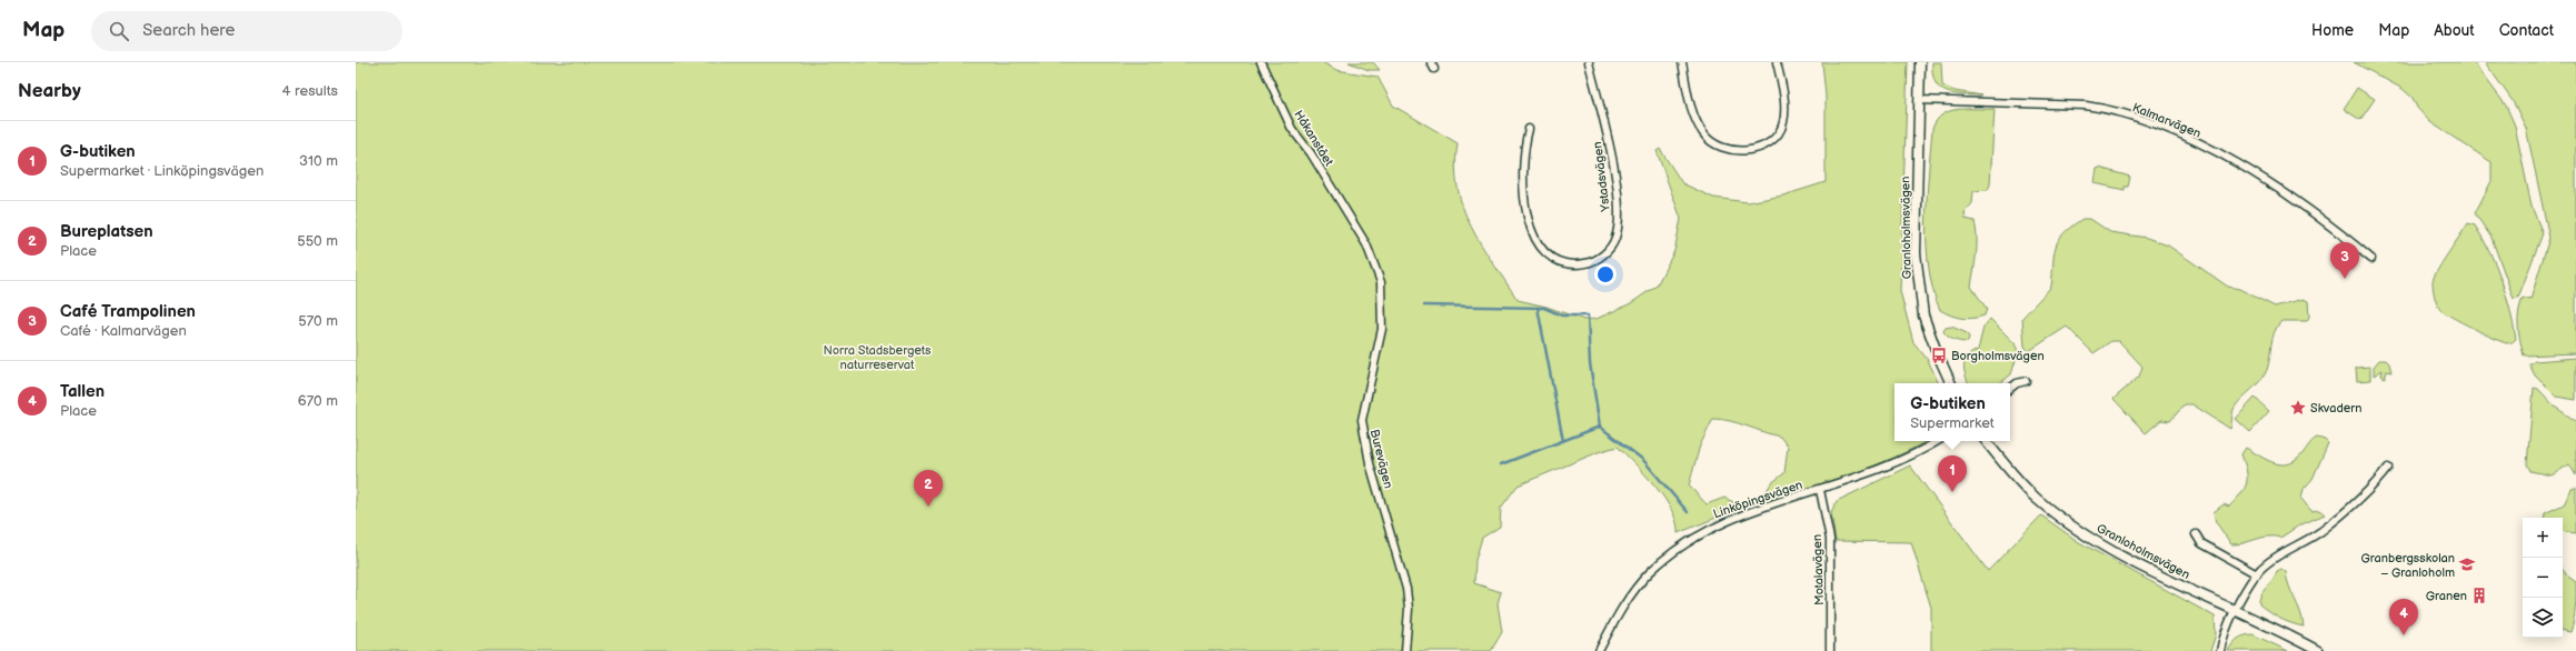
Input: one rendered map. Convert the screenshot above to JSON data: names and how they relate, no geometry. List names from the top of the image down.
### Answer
{
  "streets": {
    "street": [
      "Kalmarvägen",
      "Håkanstået",
      "Ystadsvägen",
      "Granloholmsvägen",
      "Burevägen",
      "Linköpingsvägen",
      "Motalavägen"
    ]
  },
  "crossings": [
    ["Kalmarvägen", "Granloholmsvägen"],
    ["Håkanstået", "Burevägen"],
    ["Linköpingsvägen", "Motalavägen"]
  ],
  "parks": ["Norra Stadsbergets naturreservat"],
  "places": {
    "bus stop": ["Borgholmsvägen"],
    "place": ["Skvadern"],
    "school or university": ["Granbergsskolan – Granloholm"],
    "building": ["Granen"]
  },
  "page": {
    "header": "Map",
    "search": "Search here",
    "nav": [
      "Home",
      "Map",
      "About",
      "Contact"
    ],
    "heading": ["Nearby", "4 results"],
    "list": [
      {
        "mark": "1",
        "name": "G-butiken",
        "note": "Supermarket · Linköpingsvägen",
        "value": "310 m"
      },
      {
        "mark": "2",
        "name": "Bureplatsen",
        "note": "Place",
        "value": "550 m"
      },
      {
        "mark": "3",
        "name": "Café Trampolinen",
        "note": "Café · Kalmarvägen",
        "value": "570 m"
      },
      {
        "mark": "4",
        "name": "Tallen",
        "note": "Place",
        "value": "670 m"
      }
    ],
    "pins": [
      "3",
      "1",
      "2",
      "4"
    ],
    "popup": ["G-butiken", "Supermarket"],
    "map_buttons": ["+", "−"]
  }
}
